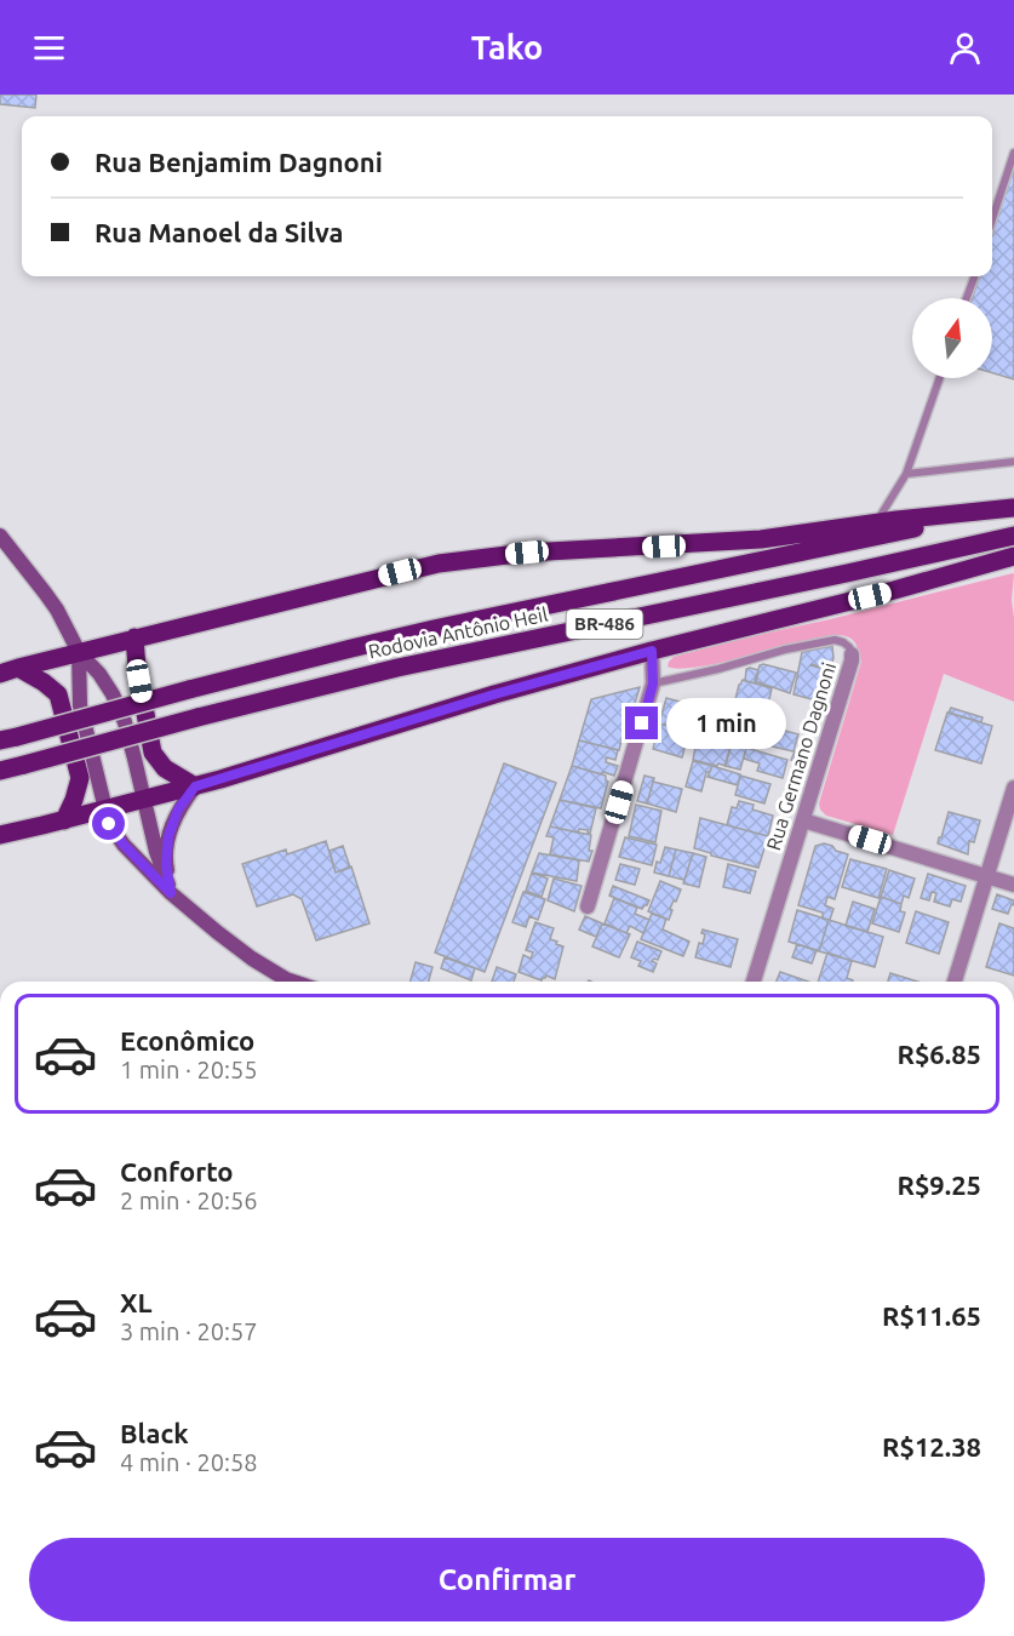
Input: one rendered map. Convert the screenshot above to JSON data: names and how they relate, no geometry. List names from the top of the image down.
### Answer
{
  "streets": {
    "main road": ["BR-486", "Rodovia Antônio Heil"],
    "street": ["Rua Germano Dagnoni"]
  },
  "north": "top",
  "page": {
    "header": "Tako",
    "banner": ["Rua Benjamim Dagnoni", "Rua Manoel da Silva"],
    "bubble": "1 min",
    "list": [
      {
        "name": "Econômico",
        "note": "1 min · 20:55",
        "value": "R$6.85"
      },
      {
        "name": "Conforto",
        "note": "2 min · 20:56",
        "value": "R$9.25"
      },
      {
        "name": "XL",
        "note": "3 min · 20:57",
        "value": "R$11.65"
      },
      {
        "name": "Black",
        "note": "4 min · 20:58",
        "value": "R$12.38"
      }
    ],
    "buttons": "Confirmar"
  }
}
